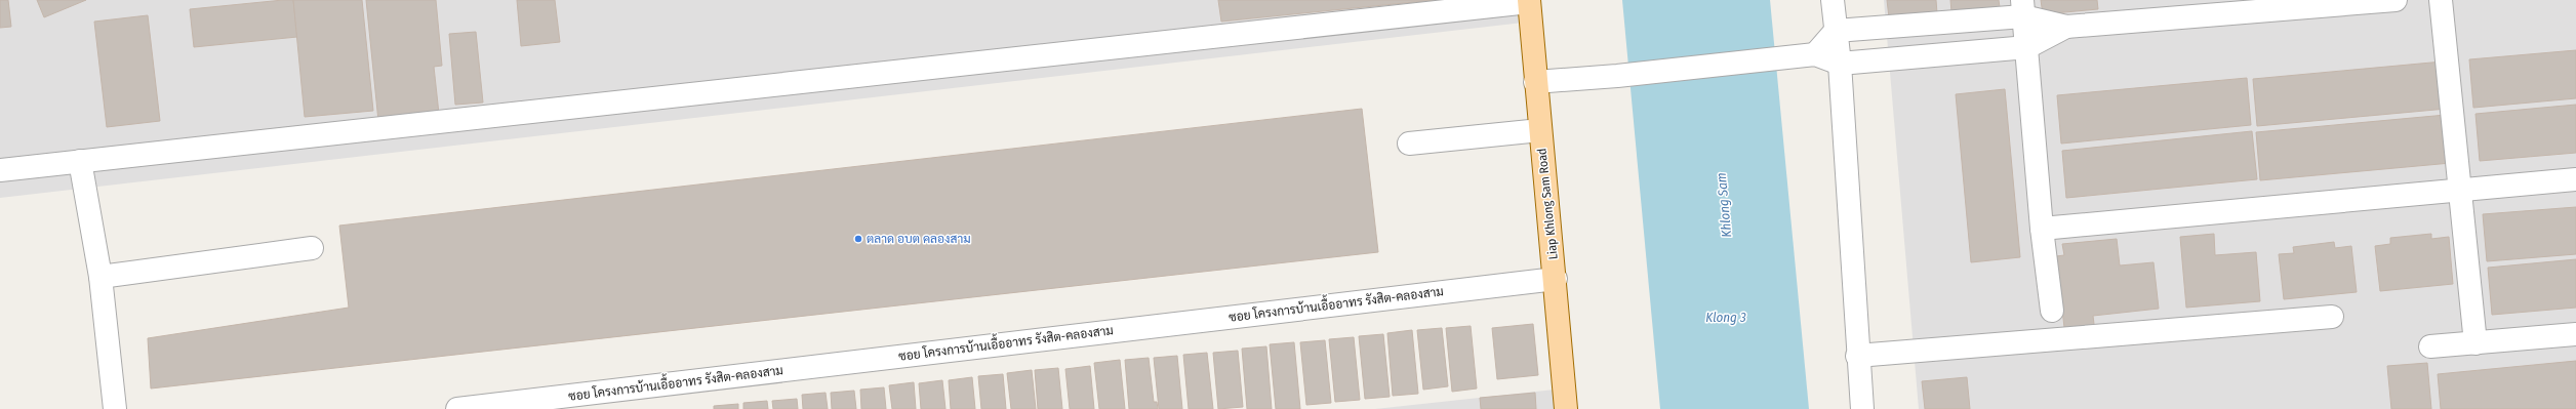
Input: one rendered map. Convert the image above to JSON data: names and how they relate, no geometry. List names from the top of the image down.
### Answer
{
  "streets": {
    "main road": ["Liap Khlong Sam Road"],
    "street": ["ซอย โครงการบ้านเอื้ออาทร รังสิต-คลองสาม"]
  },
  "crossings": [
    ["Liap Khlong Sam Road", "ซอย โครงการบ้านเอื้ออาทร รังสิต-คลองสาม"]
  ],
  "water": ["Khlong Sam", "Klong 3"],
  "places": ["ตลาด อบต คลองสาม"]
}
